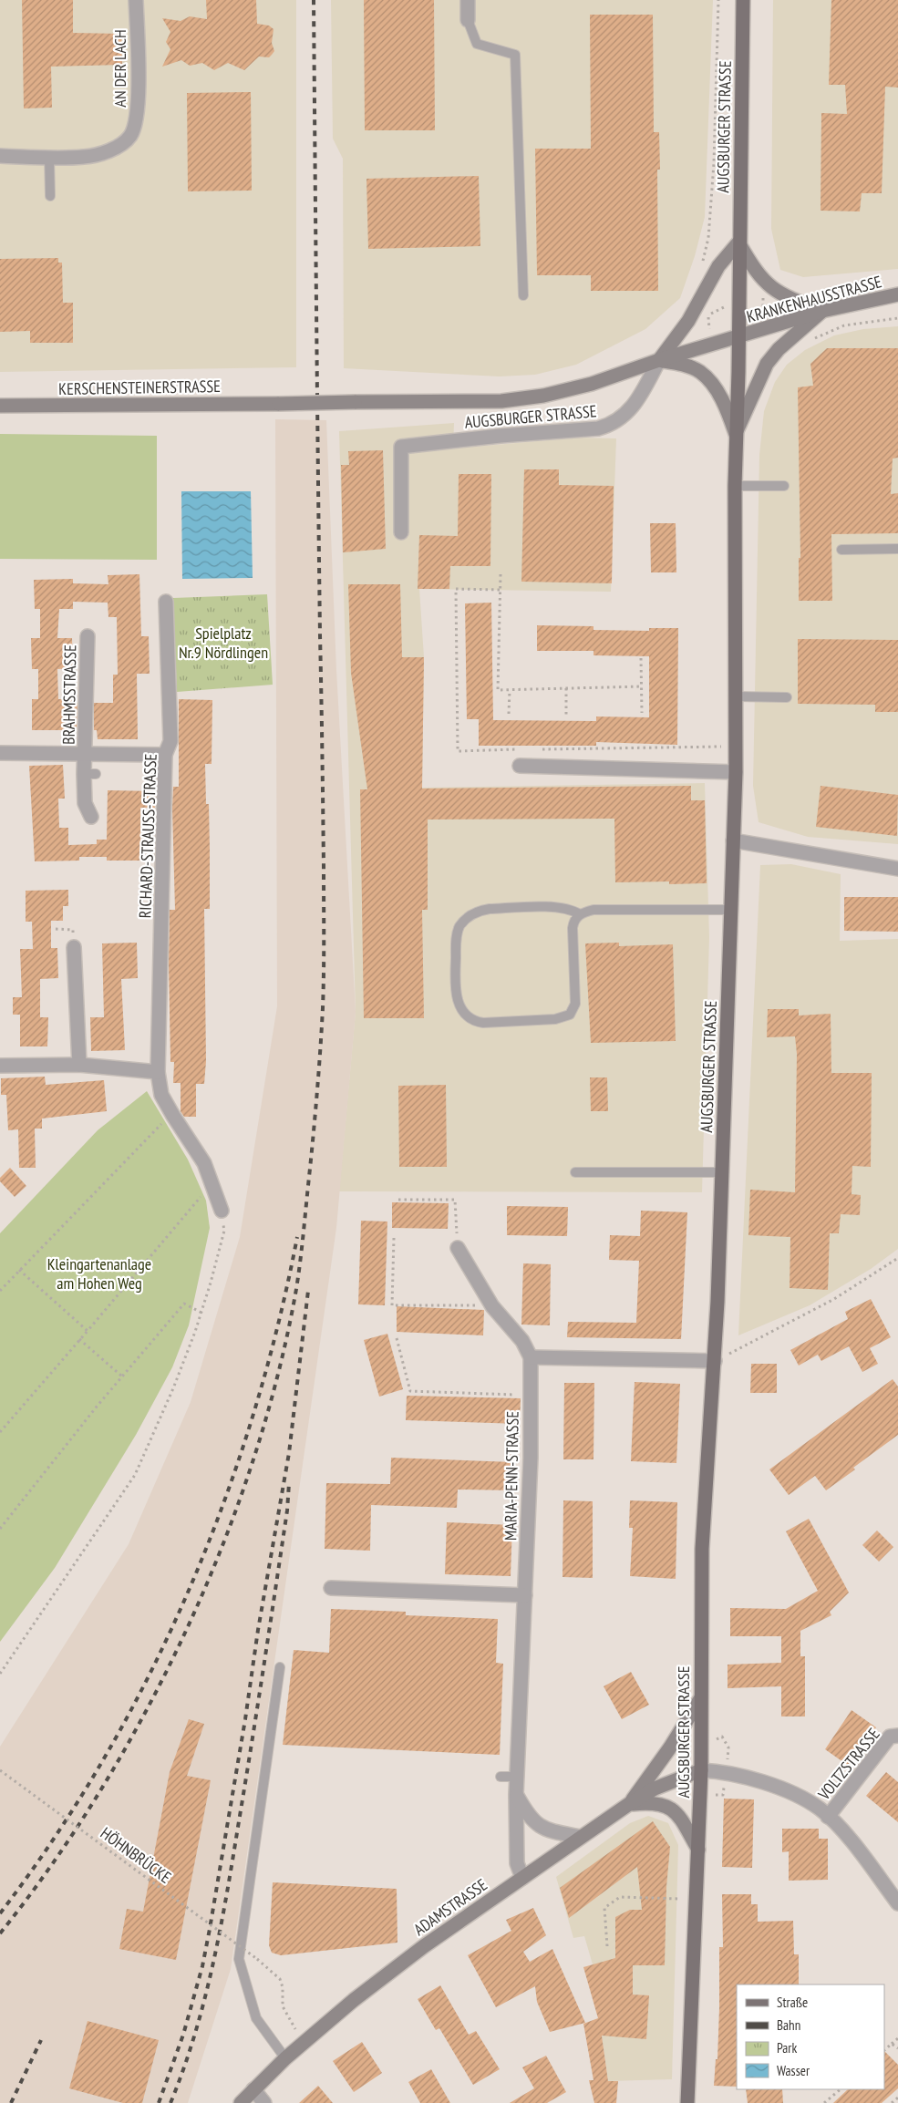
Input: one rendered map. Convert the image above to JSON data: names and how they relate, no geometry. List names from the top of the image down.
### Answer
{
  "streets": {
    "main road": ["AUGSBURGER STRASSE"],
    "street": [
      "AN DER LACH",
      "KRANKENHAUSSTRASSE",
      "KERSCHENSTEINERSTRASSE",
      "BRAHMSSTRASSE",
      "RICHARD-STRAUSS-STRASSE",
      "MARIA-PENN-STRASSE",
      "VOLTZSTRASSE",
      "ADAMSTRASSE"
    ],
    "path": ["HÖHNBRÜCKE"]
  },
  "crossings": [
    ["AUGSBURGER STRASSE", "KRANKENHAUSSTRASSE"],
    ["AUGSBURGER STRASSE", "KERSCHENSTEINERSTRASSE"],
    ["AUGSBURGER STRASSE", "VOLTZSTRASSE"],
    ["AUGSBURGER STRASSE", "ADAMSTRASSE"],
    ["BRAHMSSTRASSE", "RICHARD-STRAUSS-STRASSE"],
    ["MARIA-PENN-STRASSE", "ADAMSTRASSE"],
    ["VOLTZSTRASSE", "ADAMSTRASSE"],
    ["HÖHNBRÜCKE", "ADAMSTRASSE"]
  ],
  "parks": ["Spielplatz Nr.9 Nördlingen", "Kleingartenanlage am Hohen Weg"],
  "legend": [
    "Straße",
    "Bahn",
    "Park",
    "Wasser"
  ]
}
